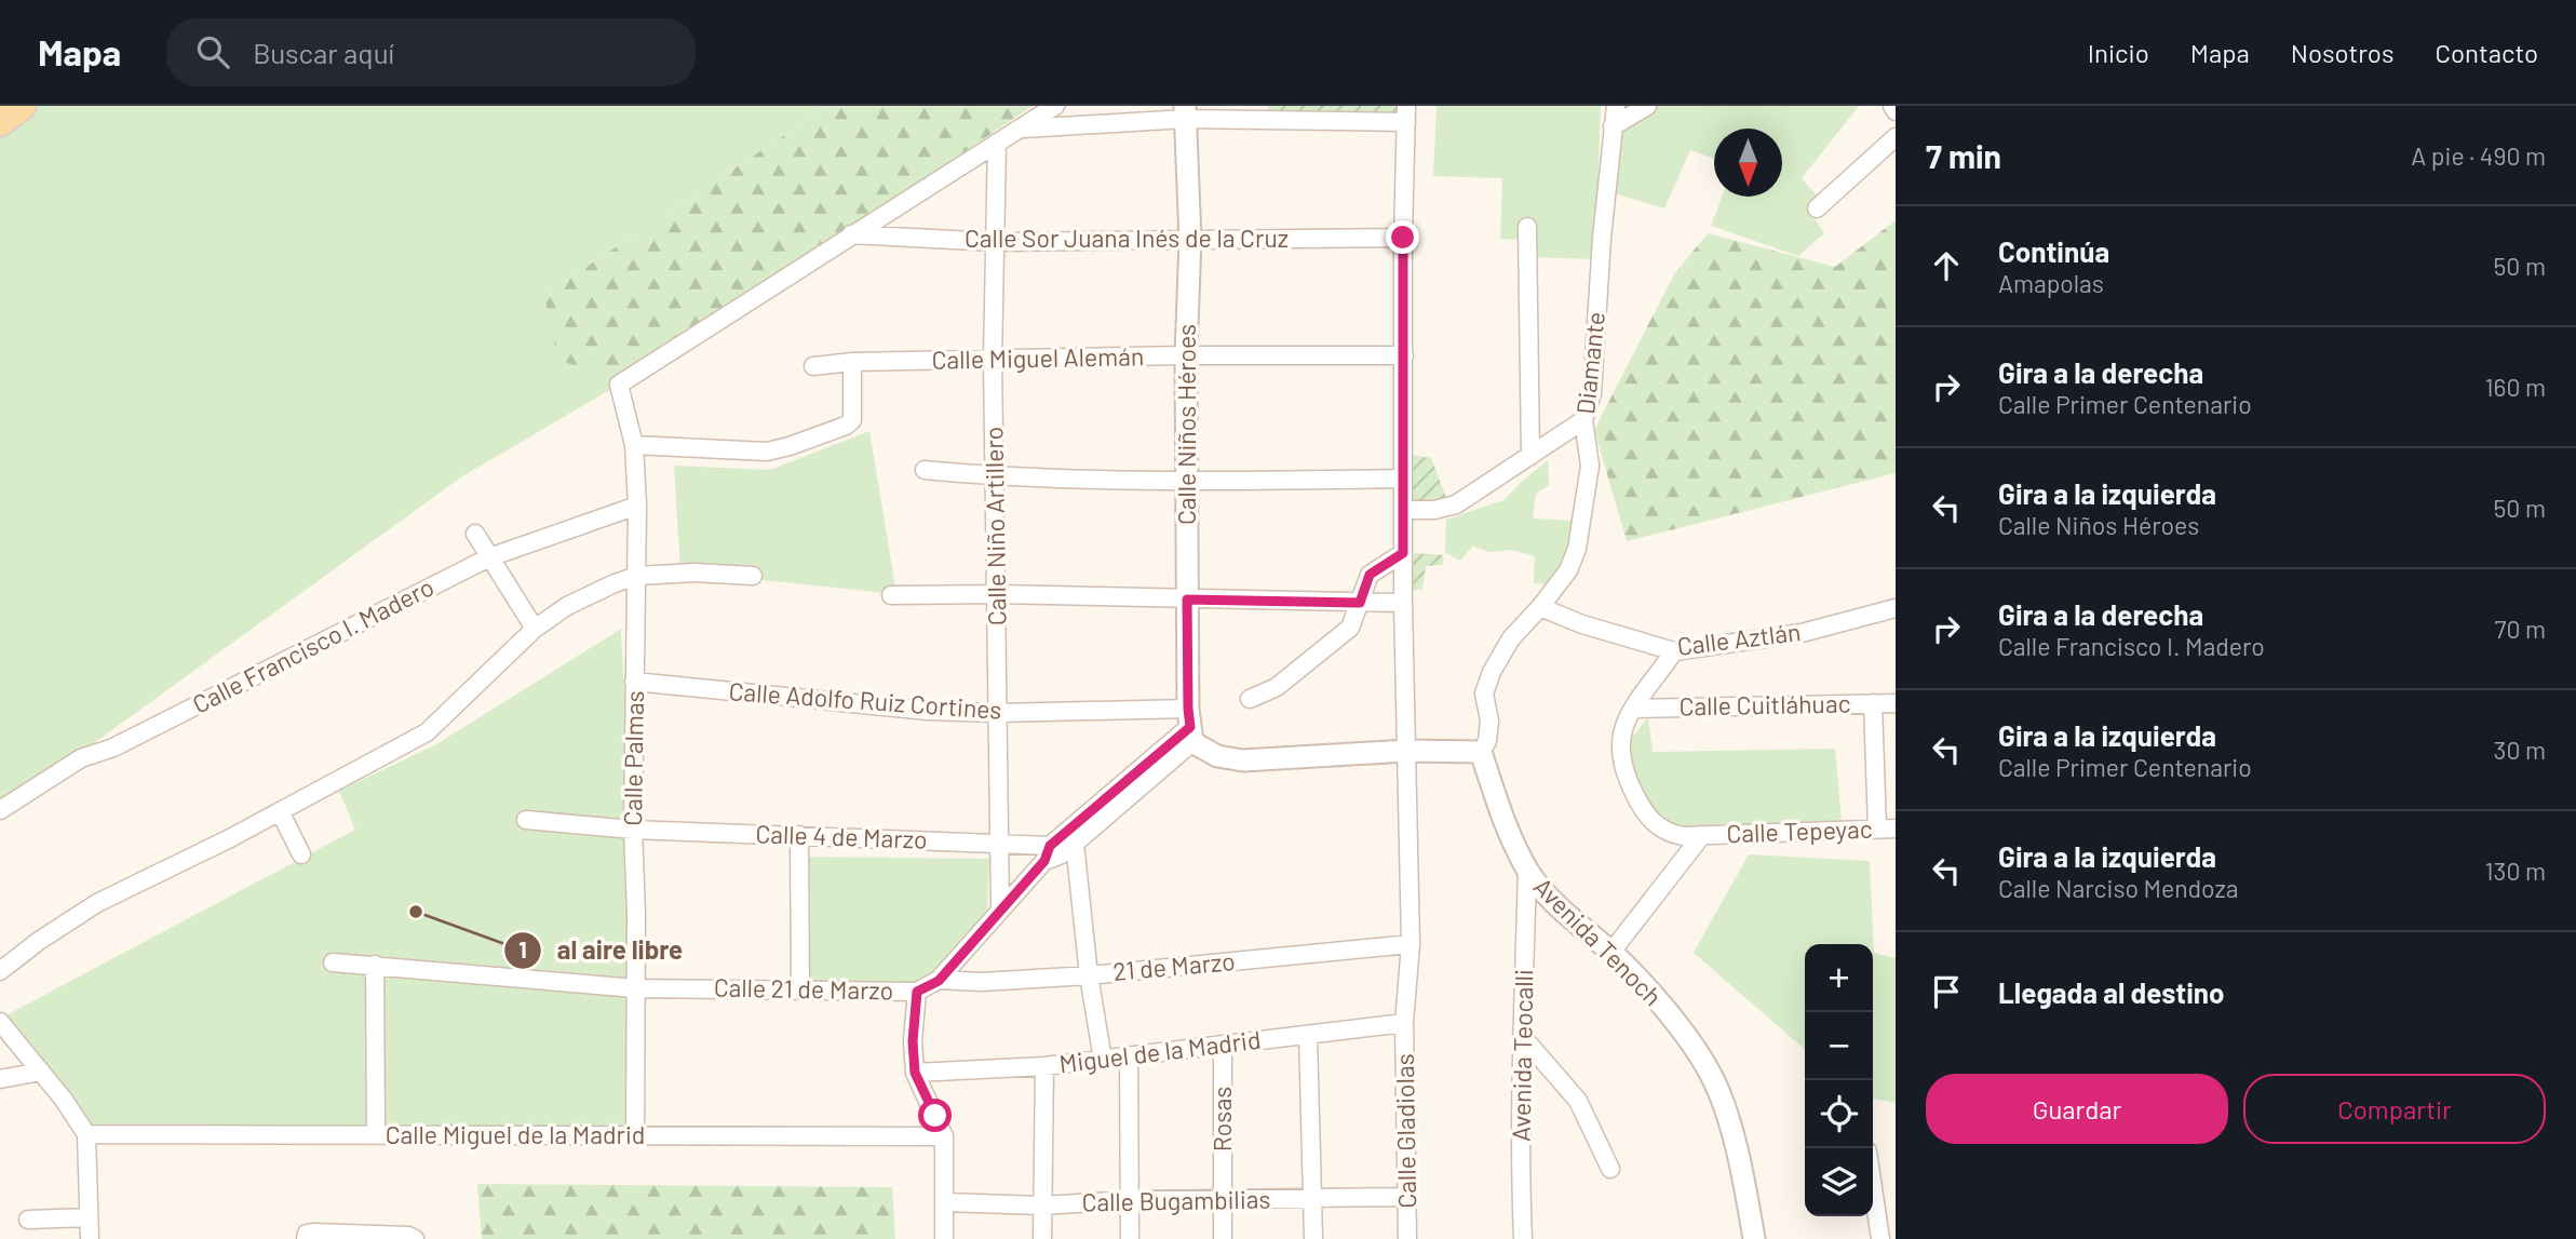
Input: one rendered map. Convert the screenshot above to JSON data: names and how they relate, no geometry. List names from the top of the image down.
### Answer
{
  "streets": {
    "street": [
      "Calle Sor Juana Inés de la Cruz",
      "Calle Miguel Alemán",
      "Diamante",
      "Calle Niños Héroes",
      "Calle Niño Artillero",
      "Calle Aztlán",
      "Calle Francisco I. Madero",
      "Calle Adolfo Ruiz Cortines",
      "Calle Cuitláhuac",
      "Calle Palmas",
      "Calle Tepeyac",
      "Calle 4 de Marzo",
      "Avenida Tenoch",
      "21 de Marzo",
      "Calle 21 de Marzo",
      "Miguel de la Madrid",
      "Avenida Teocalli",
      "Rosas",
      "Calle Gladiolas",
      "Calle Miguel de la Madrid",
      "Calle Bugambilias"
    ]
  },
  "crossings": [
    ["Calle Sor Juana Inés de la Cruz", "Calle Niños Héroes"],
    ["Calle Sor Juana Inés de la Cruz", "Calle Niño Artillero"],
    ["Calle Sor Juana Inés de la Cruz", "Calle Palmas"],
    ["Calle Sor Juana Inés de la Cruz", "Calle Gladiolas"],
    ["Calle Miguel Alemán", "Calle Niños Héroes"],
    ["Calle Miguel Alemán", "Calle Niño Artillero"],
    ["Calle Miguel Alemán", "Calle Gladiolas"],
    ["Diamante", "Calle Aztlán"],
    ["Diamante", "Avenida Tenoch"],
    ["Calle Niños Héroes", "Calle Adolfo Ruiz Cortines"],
    ["Calle Niño Artillero", "Calle Adolfo Ruiz Cortines"],
    ["Calle Niño Artillero", "Calle 4 de Marzo"],
    ["Calle Aztlán", "Calle Tepeyac"],
    ["Calle Aztlán", "Avenida Tenoch"],
    ["Calle Francisco I. Madero", "Calle Palmas"],
    ["Calle Adolfo Ruiz Cortines", "Calle Palmas"],
    ["Calle Cuitláhuac", "Calle Tepeyac"],
    ["Calle Palmas", "Calle 4 de Marzo"],
    ["Calle Palmas", "Calle 21 de Marzo"],
    ["Calle Palmas", "Calle Miguel de la Madrid"],
    ["Calle Tepeyac", "Avenida Tenoch"],
    ["Avenida Tenoch", "Avenida Teocalli"],
    ["21 de Marzo", "Calle Gladiolas"],
    ["Miguel de la Madrid", "Rosas"],
    ["Miguel de la Madrid", "Calle Gladiolas"],
    ["Rosas", "Calle Bugambilias"],
    ["Calle Gladiolas", "Calle Bugambilias"]
  ],
  "places": ["al aire libre"],
  "north": "bottom",
  "page": {
    "header": "Mapa",
    "search": "Buscar aquí",
    "nav": [
      "Inicio",
      "Mapa",
      "Nosotros",
      "Contacto"
    ],
    "heading": ["7 min", "A pie · 490 m"],
    "list": [
      ["Continúa", "Amapolas", "50 m"],
      ["Gira a la derecha", "Calle Primer Centenario", "160 m"],
      ["Gira a la izquierda", "Calle Niños Héroes", "50 m"],
      ["Gira a la derecha", "Calle Francisco I. Madero", "70 m"],
      ["Gira a la izquierda", "Calle Primer Centenario", "30 m"],
      ["Gira a la izquierda", "Calle Narciso Mendoza", "130 m"],
      "Llegada al destino"
    ],
    "map_buttons": ["+", "−"],
    "buttons": ["Guardar", "Compartir"]
  }
}
